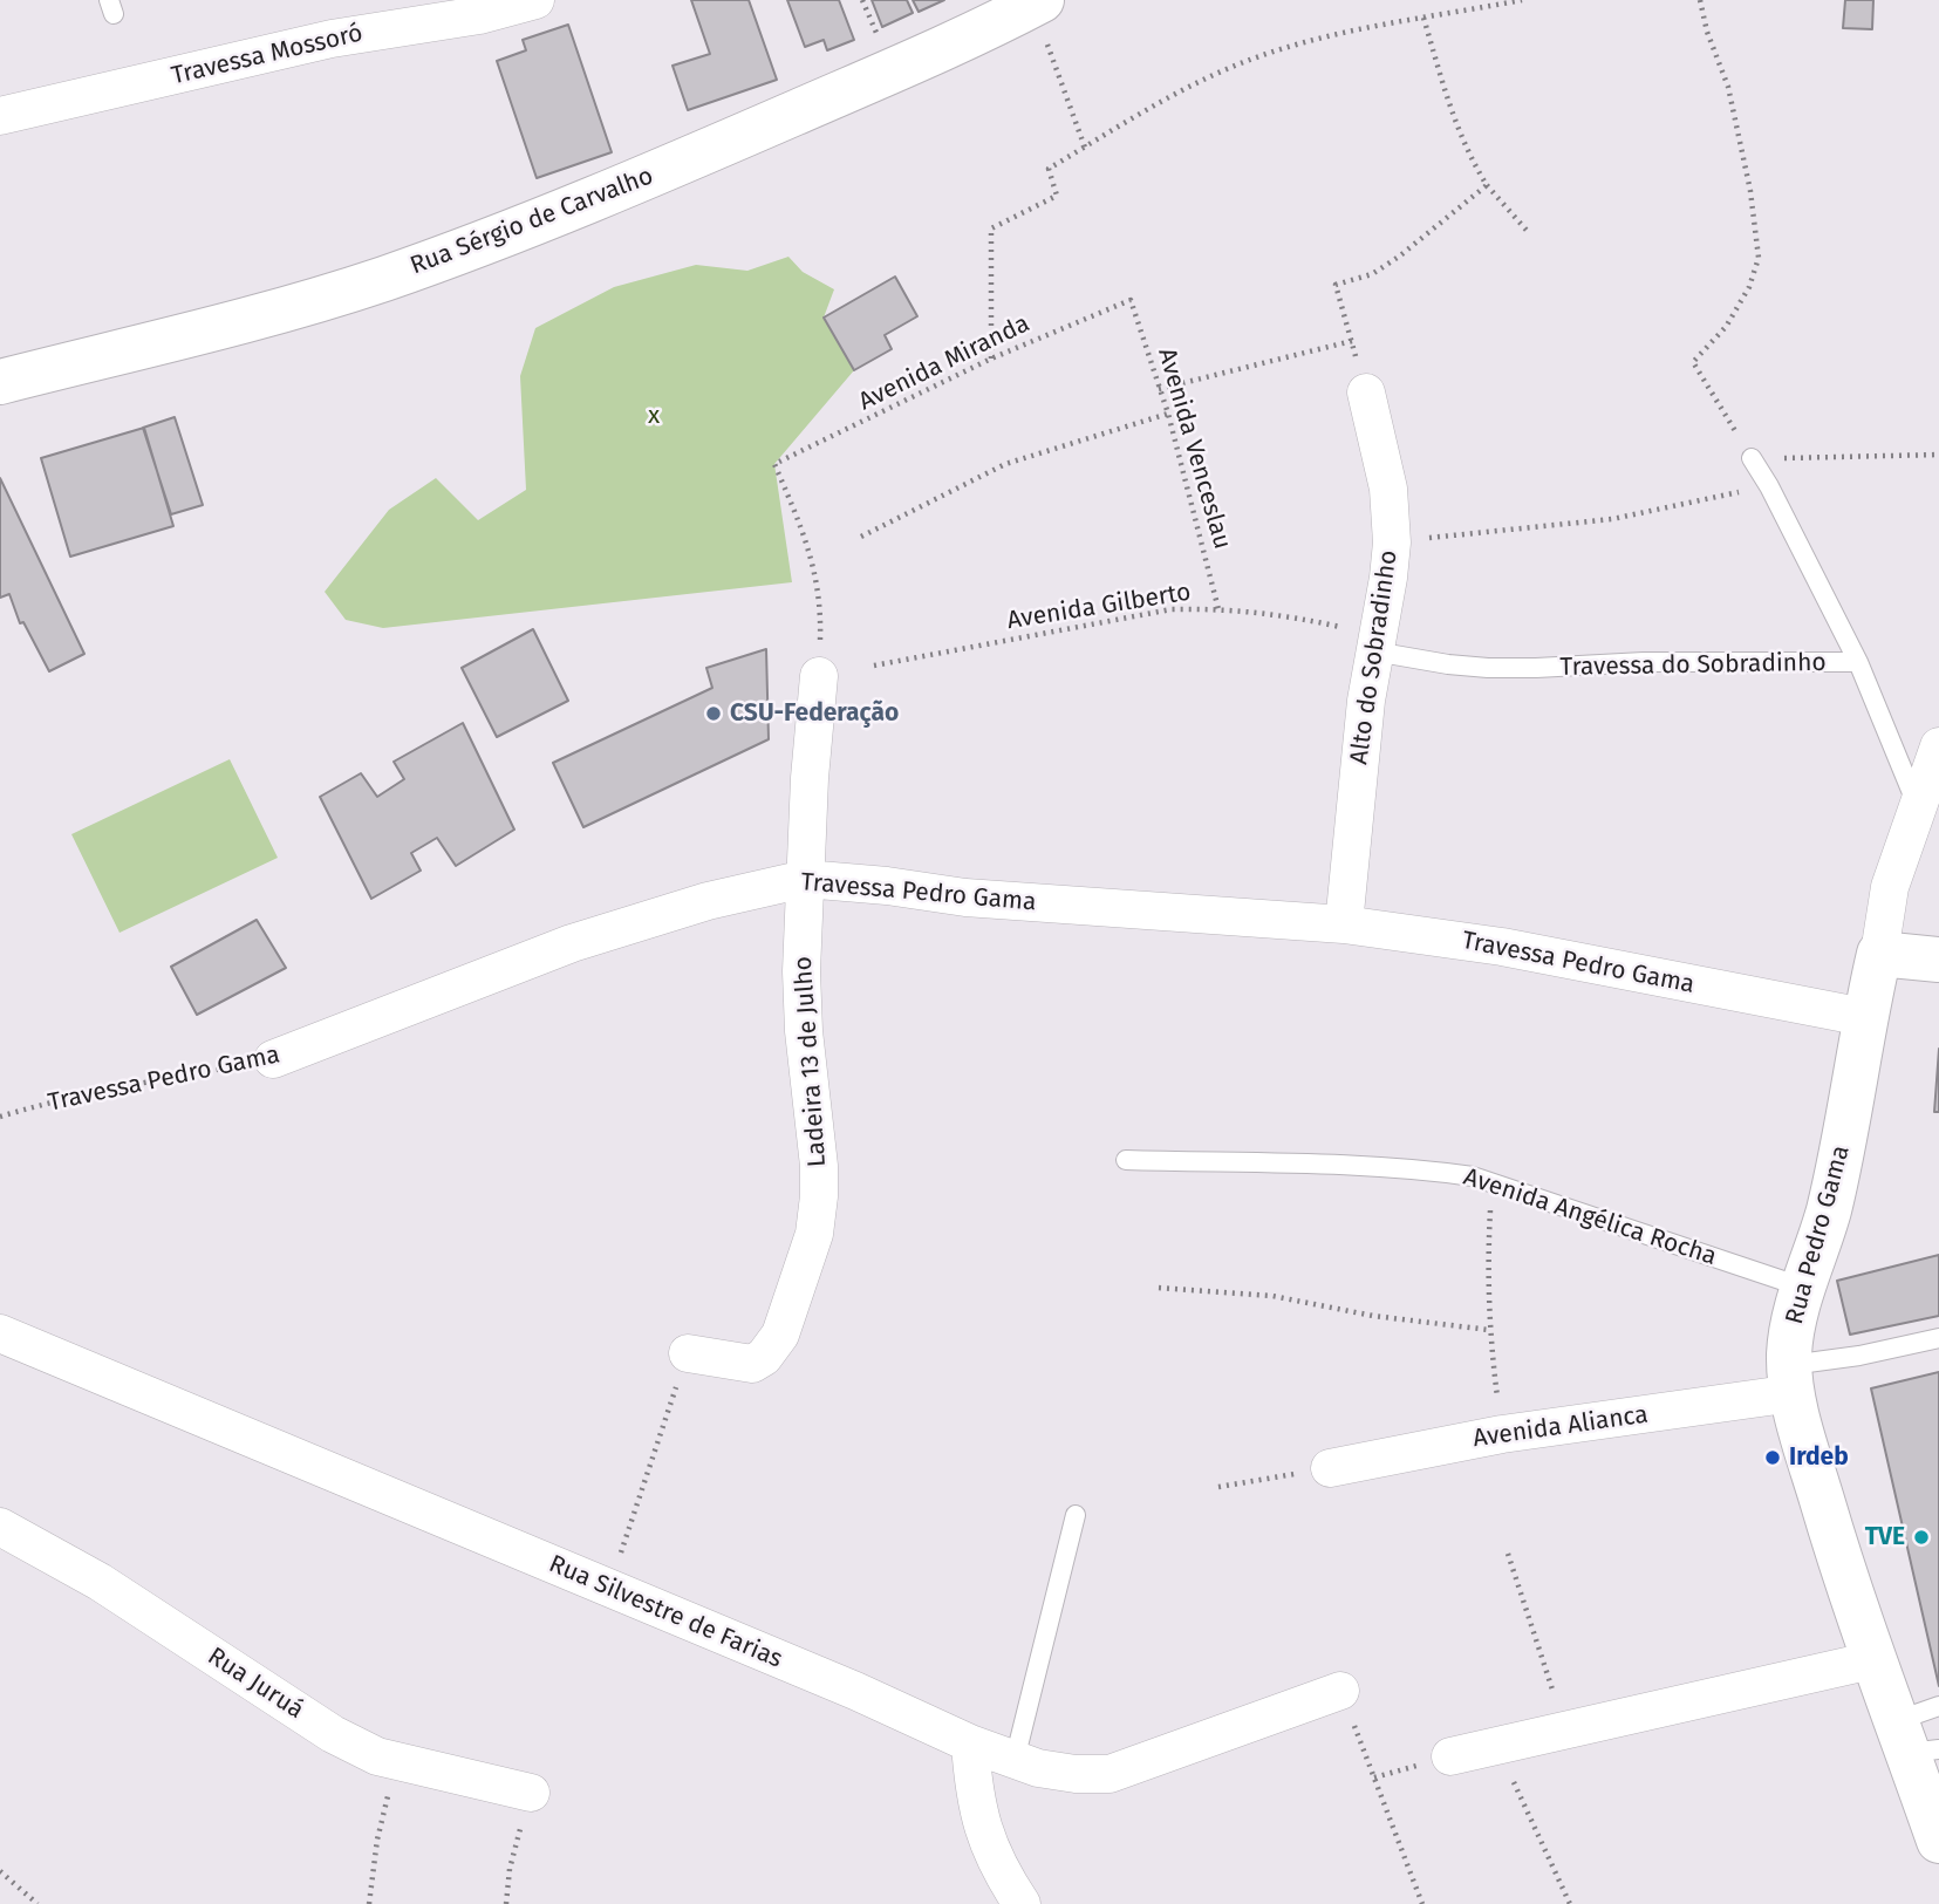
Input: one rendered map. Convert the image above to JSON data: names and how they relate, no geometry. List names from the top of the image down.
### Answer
{
  "streets": {
    "street": [
      "Travessa Mossoró",
      "Rua Sérgio de Carvalho",
      "Alto do Sobradinho",
      "Travessa Pedro Gama",
      "Ladeira 13 de Julho",
      "Rua Pedro Gama",
      "Avenida Alianca",
      "Rua Silvestre de Farias",
      "Rua Juruá"
    ],
    "lane": ["Travessa do Sobradinho", "Avenida Angélica Rocha"],
    "path": ["Avenida Miranda", "Avenida Venceslau", "Avenida Gilberto"]
  },
  "crossings": [
    ["Avenida Miranda", "Avenida Venceslau"],
    ["Avenida Miranda", "Ladeira 13 de Julho"],
    ["Avenida Venceslau", "Avenida Gilberto"],
    ["Avenida Gilberto", "Alto do Sobradinho"],
    ["Avenida Gilberto", "Travessa do Sobradinho"],
    ["Alto do Sobradinho", "Travessa do Sobradinho"],
    ["Alto do Sobradinho", "Travessa Pedro Gama"],
    ["Travessa do Sobradinho", "Rua Pedro Gama"],
    ["Travessa Pedro Gama", "Ladeira 13 de Julho"],
    ["Travessa Pedro Gama", "Rua Pedro Gama"],
    ["Avenida Angélica Rocha", "Rua Pedro Gama"],
    ["Rua Pedro Gama", "Avenida Alianca"]
  ],
  "parks": ["x"],
  "places": ["CSU-Federação", "Irdeb", "TVE"]
}
